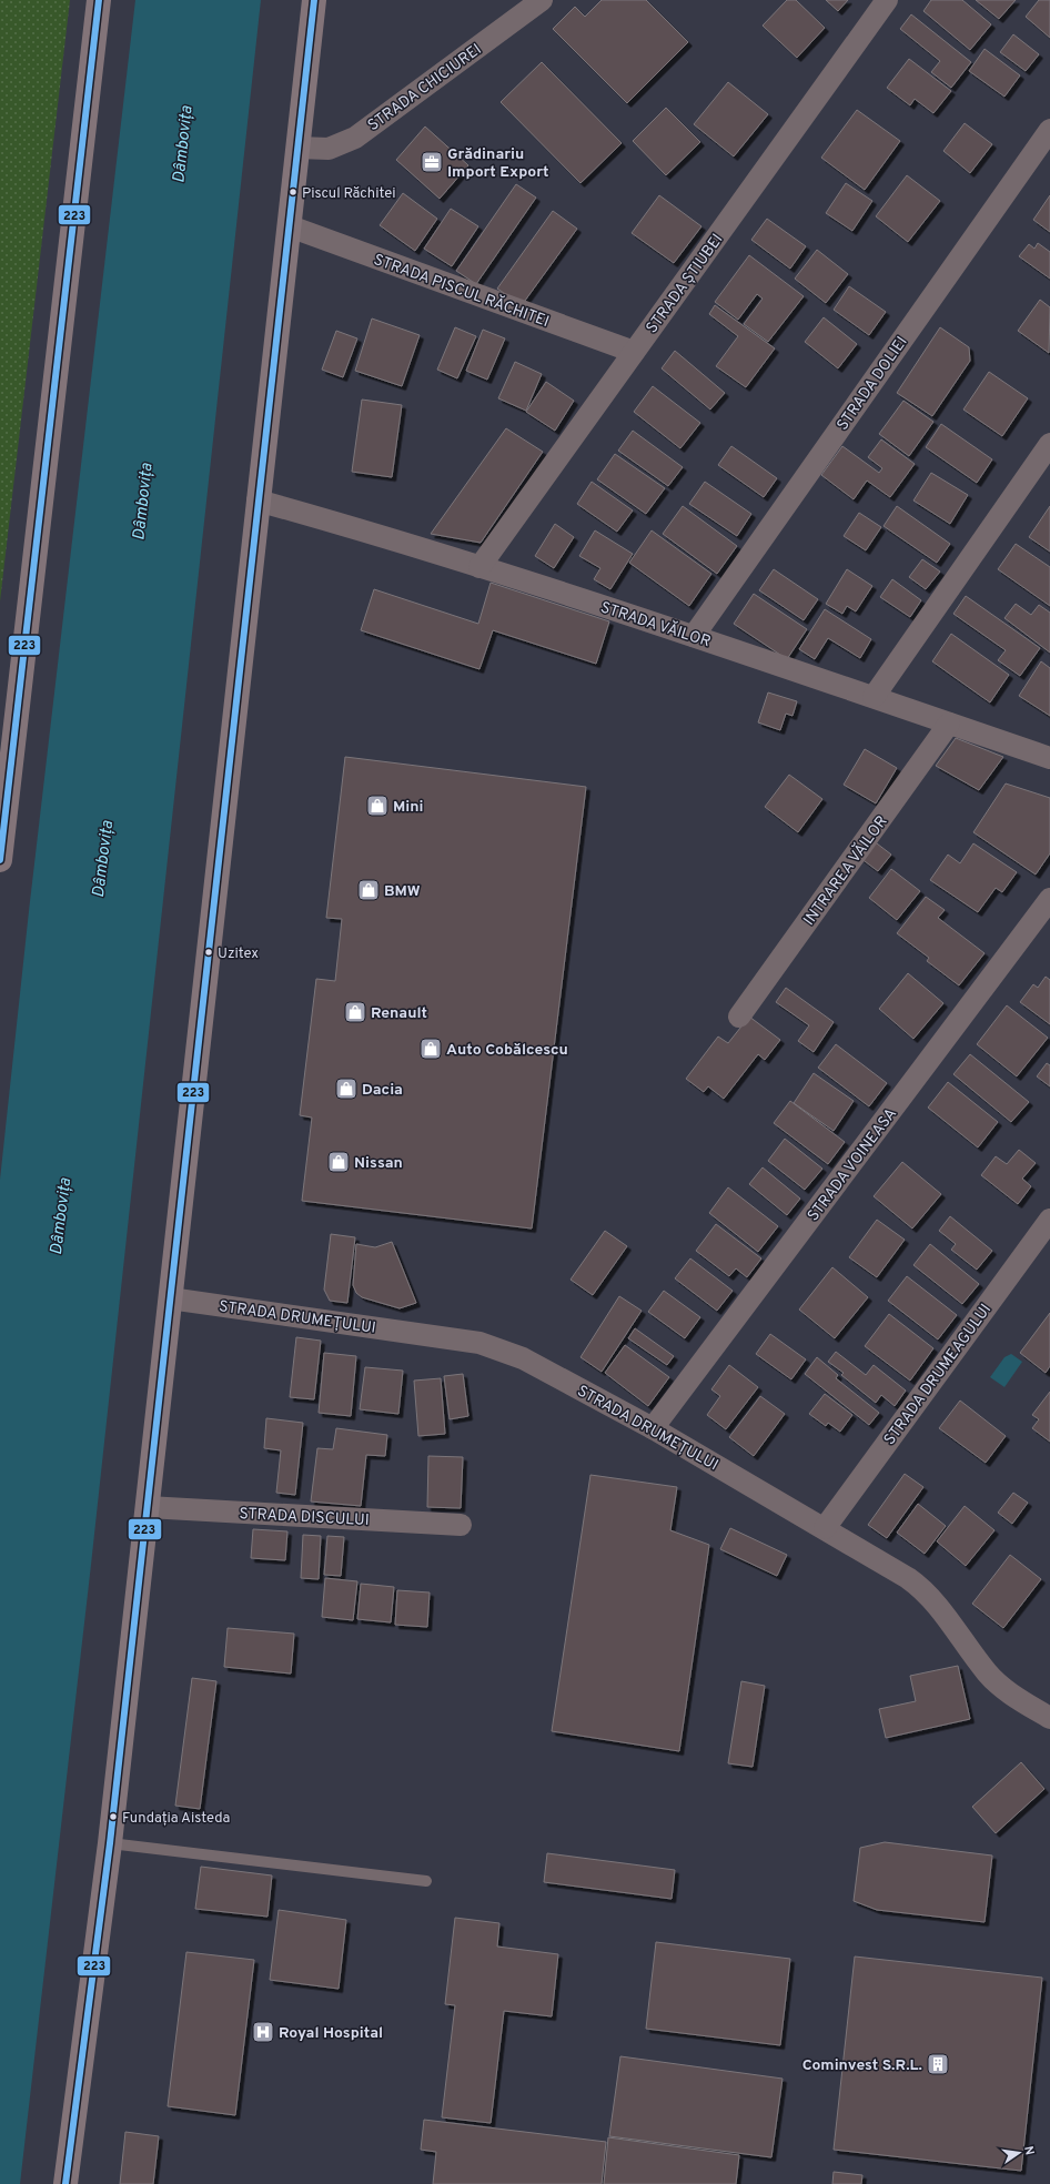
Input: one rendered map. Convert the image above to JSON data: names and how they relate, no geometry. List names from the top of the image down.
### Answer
{
  "streets": {
    "street": [
      "STRADA CHICIUREI",
      "STRADA ȘTIUBEI",
      "STRADA PISCUL RĂCHITEI",
      "STRADA DOLIEI",
      "STRADA VĂILOR",
      "INTRAREA VĂILOR",
      "STRADA VOINEASA",
      "STRADA DRUMEȚULUI",
      "STRADA DRUMEAGULUI",
      "STRADA DISCULUI"
    ]
  },
  "crossings": [
    ["STRADA ȘTIUBEI", "STRADA PISCUL RĂCHITEI"],
    ["STRADA ȘTIUBEI", "STRADA VĂILOR"],
    ["STRADA DOLIEI", "STRADA VĂILOR"],
    ["STRADA VĂILOR", "INTRAREA VĂILOR"],
    ["STRADA VOINEASA", "STRADA DRUMEȚULUI"],
    ["STRADA DRUMEȚULUI", "STRADA DRUMEAGULUI"]
  ],
  "water": ["Dâmbovița"],
  "places": {
    "office": ["Grădinariu Import Export"],
    "other": ["Piscul Răchitei", "Uzitex", "Fundația Aisteda"],
    "shop": [
      "Mini",
      "BMW",
      "Renault",
      "Auto Cobălcescu",
      "Dacia",
      "Nissan"
    ],
    "hospital": ["Royal Hospital"],
    "building": ["Cominvest S.R.L."]
  },
  "lines": ["transit line 223"],
  "north": "right"
}
